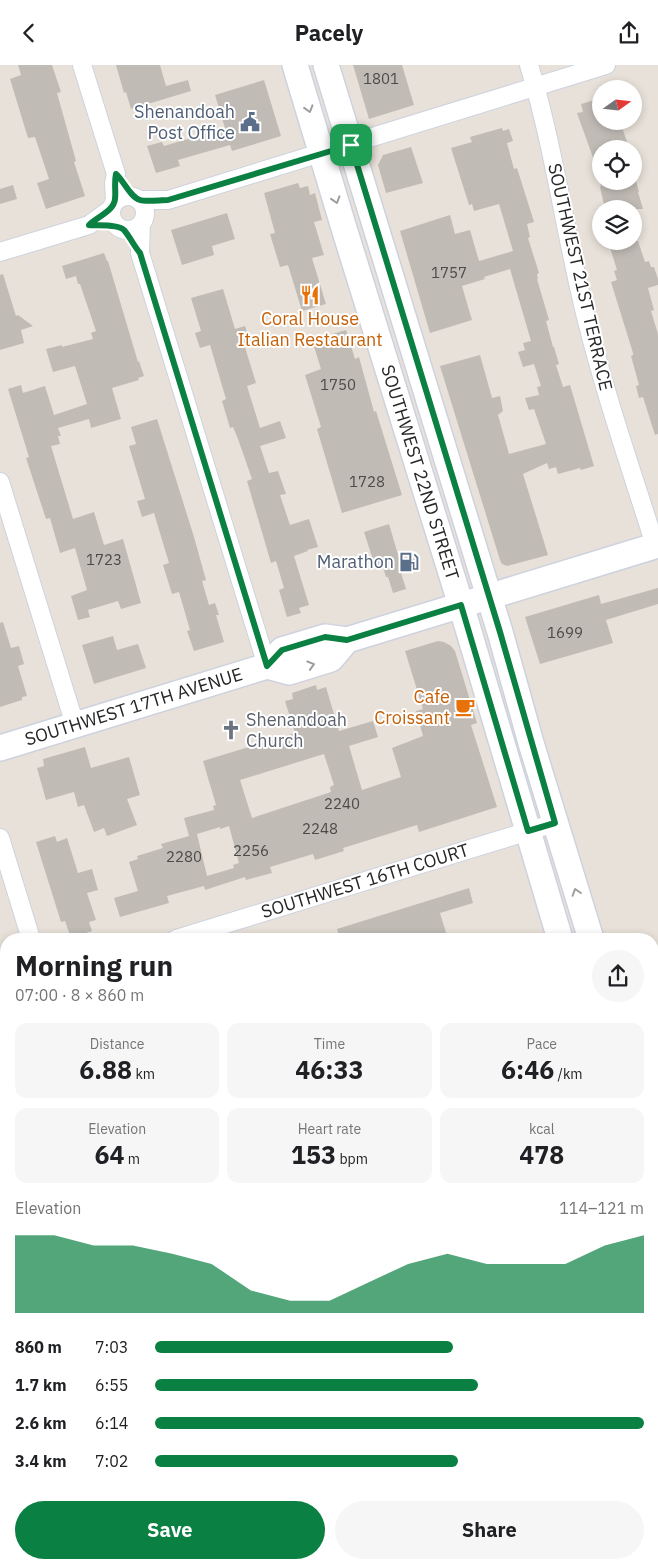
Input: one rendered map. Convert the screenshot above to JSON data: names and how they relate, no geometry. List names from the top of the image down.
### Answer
{
  "streets": {
    "main road": ["SOUTHWEST 22ND STREET", "SOUTHWEST 17TH AVENUE"],
    "street": ["SOUTHWEST 21ST TERRACE", "SOUTHWEST 16TH COURT"]
  },
  "crossings": [
    ["SOUTHWEST 21ST TERRACE", "SOUTHWEST 17TH AVENUE"],
    ["SOUTHWEST 22ND STREET", "SOUTHWEST 17TH AVENUE"],
    ["SOUTHWEST 22ND STREET", "SOUTHWEST 16TH COURT"]
  ],
  "places": {
    "public building": ["Shenandoah Post Office"],
    "restaurant": ["Coral House Italian Restaurant"],
    "fuel station": ["Marathon"],
    "cafe": ["Cafe Croissant"],
    "church": ["Shenandoah Church"]
  },
  "house_numbers": [
    "1801",
    "1757",
    "1750",
    "1728",
    "1723",
    "1699",
    "2240",
    "2248",
    "2256",
    "2280"
  ],
  "north": "right",
  "page": {
    "header": "Pacely",
    "heading": ["Morning run", "07:00 · 8 × 860 m"],
    "stats": [
      ["Distance", "6.88 km"],
      ["Time", "46:33"],
      ["Pace", "6:46 /km"],
      ["Elevation", "64 m"],
      ["Heart rate", "153 bpm"],
      ["kcal", "478"]
    ],
    "chart": ["Elevation", "114–121 m"],
    "list": [
      {
        "name": "860 m",
        "note": "7:03"
      },
      {
        "name": "1.7 km",
        "note": "6:55"
      },
      {
        "name": "2.6 km",
        "note": "6:14"
      },
      {
        "name": "3.4 km",
        "note": "7:02"
      }
    ],
    "buttons": ["Save", "Share"]
  }
}
